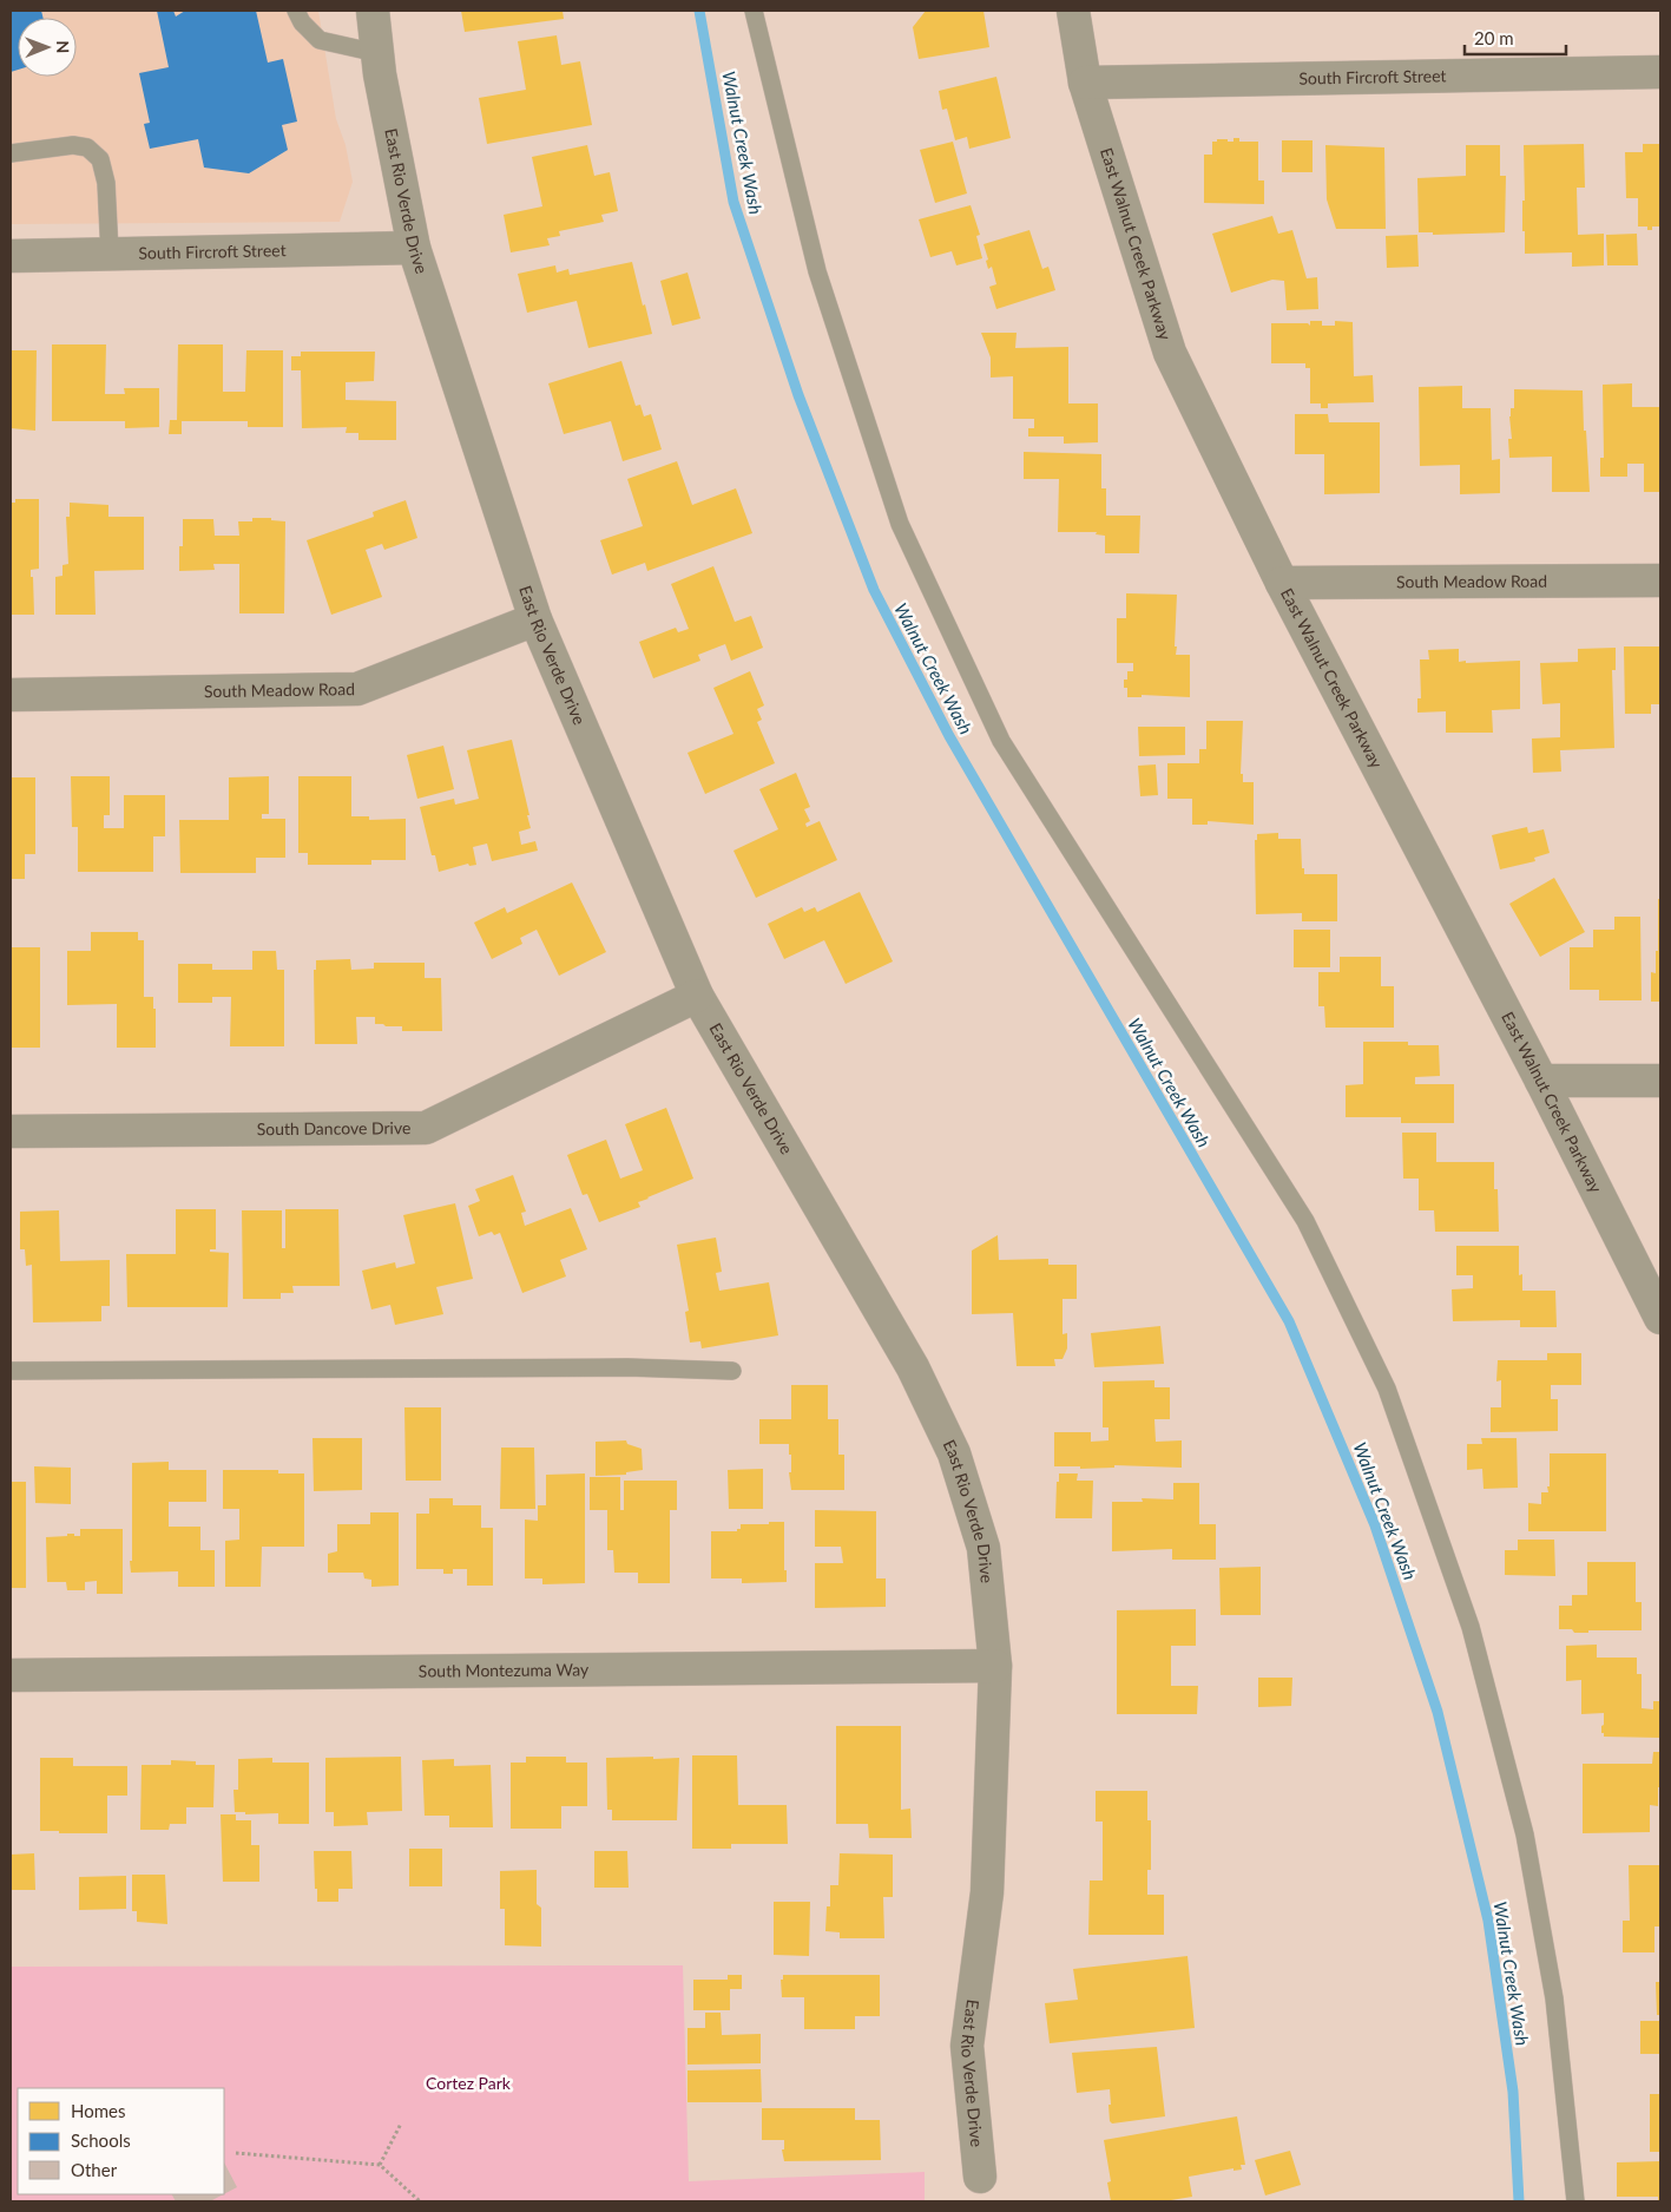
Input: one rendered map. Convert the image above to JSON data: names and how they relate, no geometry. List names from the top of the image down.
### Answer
{
  "streets": {
    "street": [
      "South Fircroft Street",
      "East Rio Verde Drive",
      "East Walnut Creek Parkway",
      "South Meadow Road",
      "South Dancove Drive",
      "South Montezuma Way"
    ]
  },
  "crossings": [
    ["South Fircroft Street", "East Rio Verde Drive"],
    ["South Fircroft Street", "East Walnut Creek Parkway"],
    ["East Rio Verde Drive", "South Meadow Road"],
    ["East Rio Verde Drive", "South Dancove Drive"],
    ["East Rio Verde Drive", "South Montezuma Way"],
    ["East Walnut Creek Parkway", "South Meadow Road"]
  ],
  "water": ["Walnut Creek Wash"],
  "parks": ["Cortez Park"],
  "legend": ["Homes", "Schools", "Other"],
  "scale_bar": "20 m",
  "north": "right"
}
